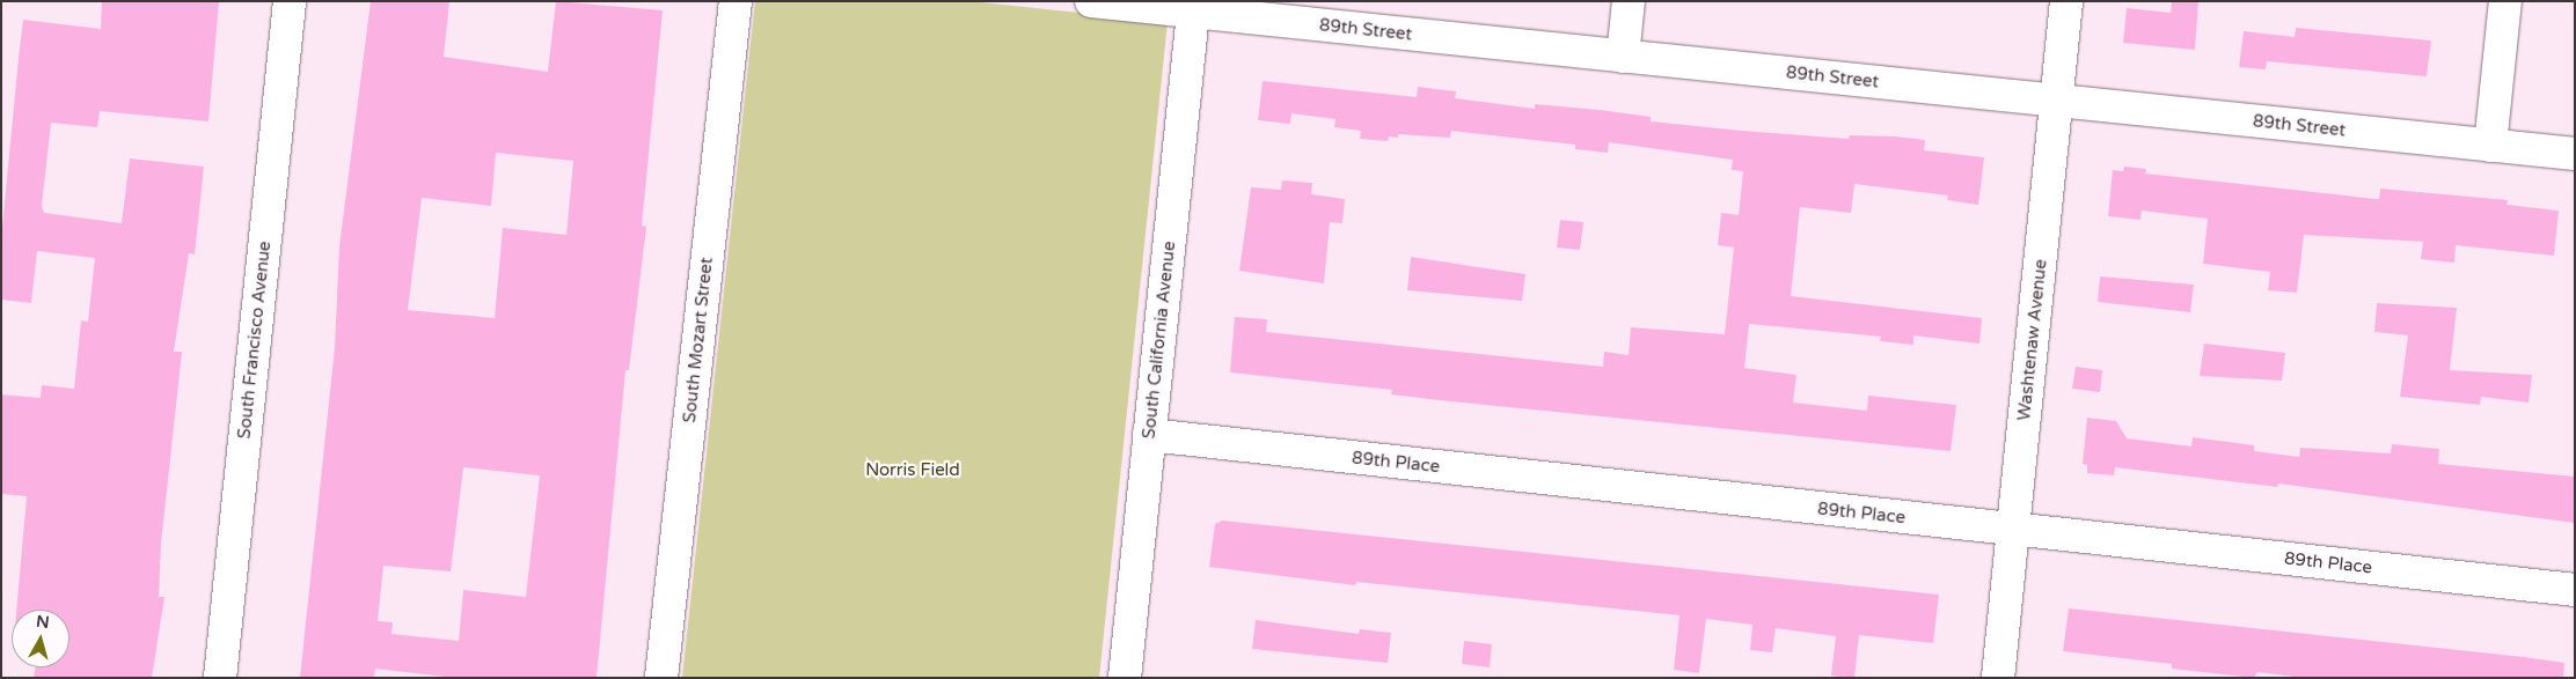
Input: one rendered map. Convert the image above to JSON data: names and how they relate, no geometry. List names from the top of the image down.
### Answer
{
  "streets": {
    "street": [
      "89th Street",
      "South Francisco Avenue",
      "South Mozart Street",
      "South California Avenue",
      "Washtenaw Avenue",
      "89th Place"
    ]
  },
  "crossings": [
    ["89th Street", "South California Avenue"],
    ["89th Street", "Washtenaw Avenue"],
    ["South California Avenue", "89th Place"],
    ["Washtenaw Avenue", "89th Place"]
  ],
  "parks": ["Norris Field"],
  "north": "top"
}
